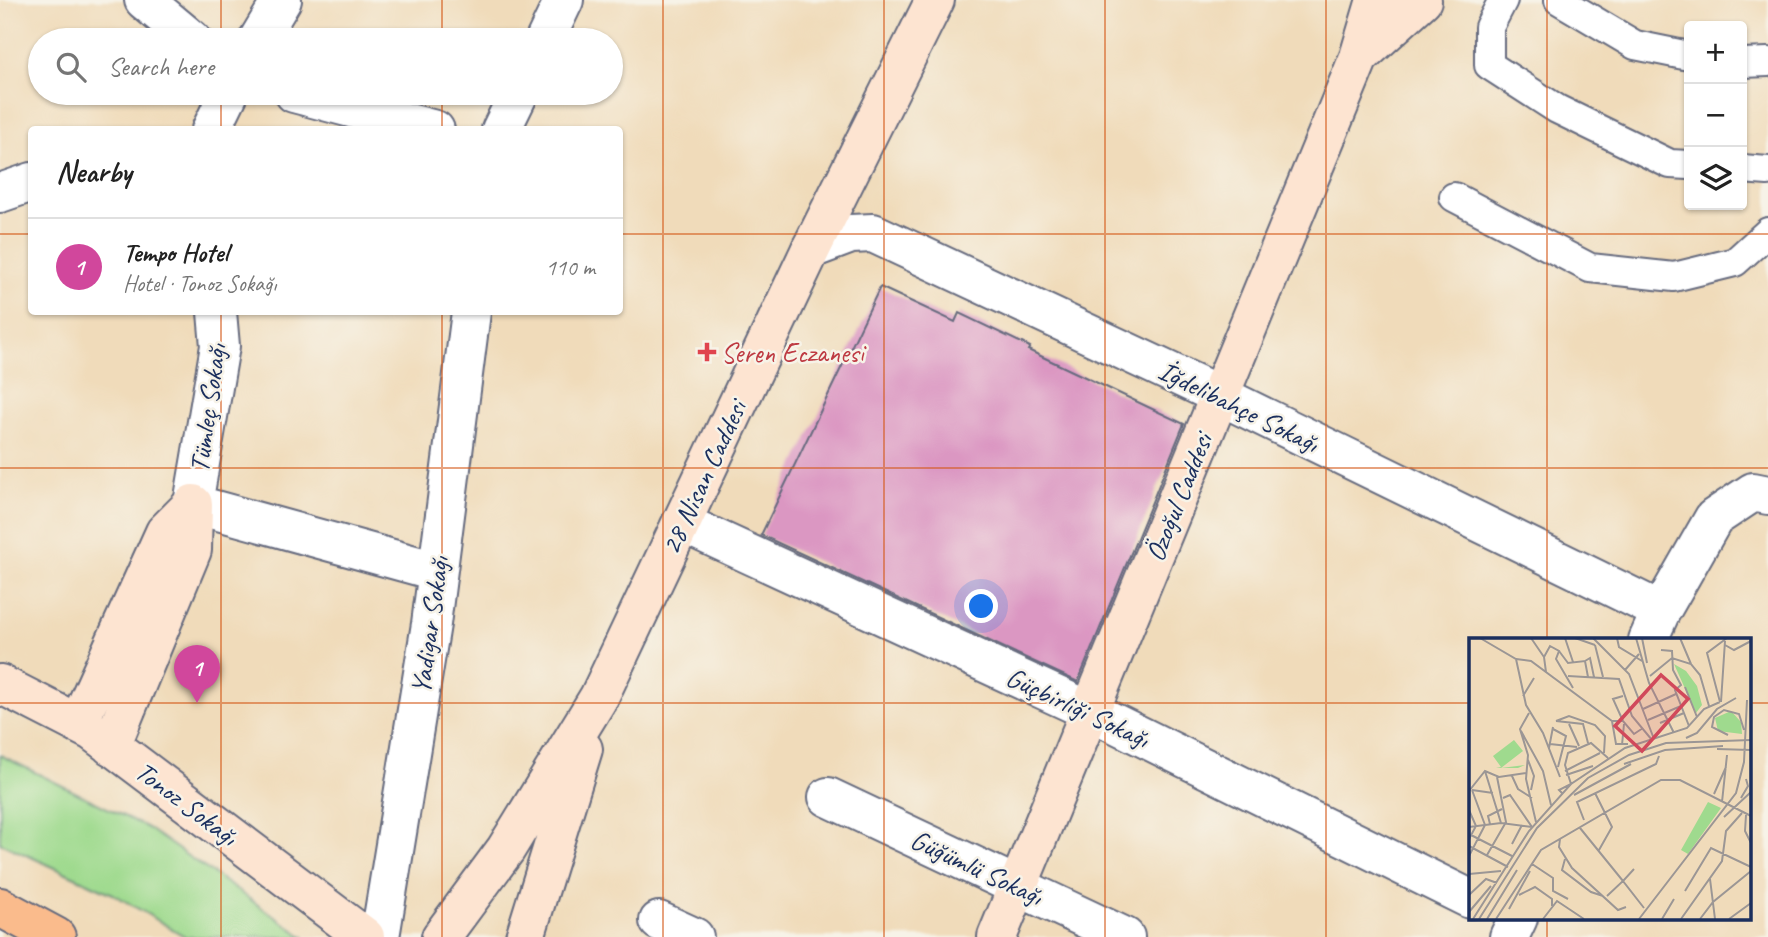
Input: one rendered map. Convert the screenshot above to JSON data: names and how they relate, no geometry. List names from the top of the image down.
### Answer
{
  "streets": {
    "street": [
      "İğdelibahçe Sokağı",
      "Tümleç Sokağı",
      "28 Nisan Caddesi",
      "Özoğul Caddesi",
      "Yadigar Sokağı",
      "Güçbirliği Sokağı",
      "Tonoz Sokağı",
      "Güğümlü Sokağı"
    ]
  },
  "crossings": [
    ["İğdelibahçe Sokağı", "28 Nisan Caddesi"],
    ["İğdelibahçe Sokağı", "Özoğul Caddesi"],
    ["28 Nisan Caddesi", "Güçbirliği Sokağı"],
    ["Özoğul Caddesi", "Güçbirliği Sokağı"],
    ["Özoğul Caddesi", "Güğümlü Sokağı"]
  ],
  "places": {
    "health": ["Seren Eczanesi"]
  },
  "page": {
    "map_buttons": ["+", "−"],
    "search": "Search here",
    "heading": "Nearby",
    "list": [
      {
        "mark": "1",
        "name": "Tempo Hotel",
        "note": "Hotel · Tonoz Sokağı",
        "value": "110 m"
      }
    ],
    "pins": "1"
  }
}
